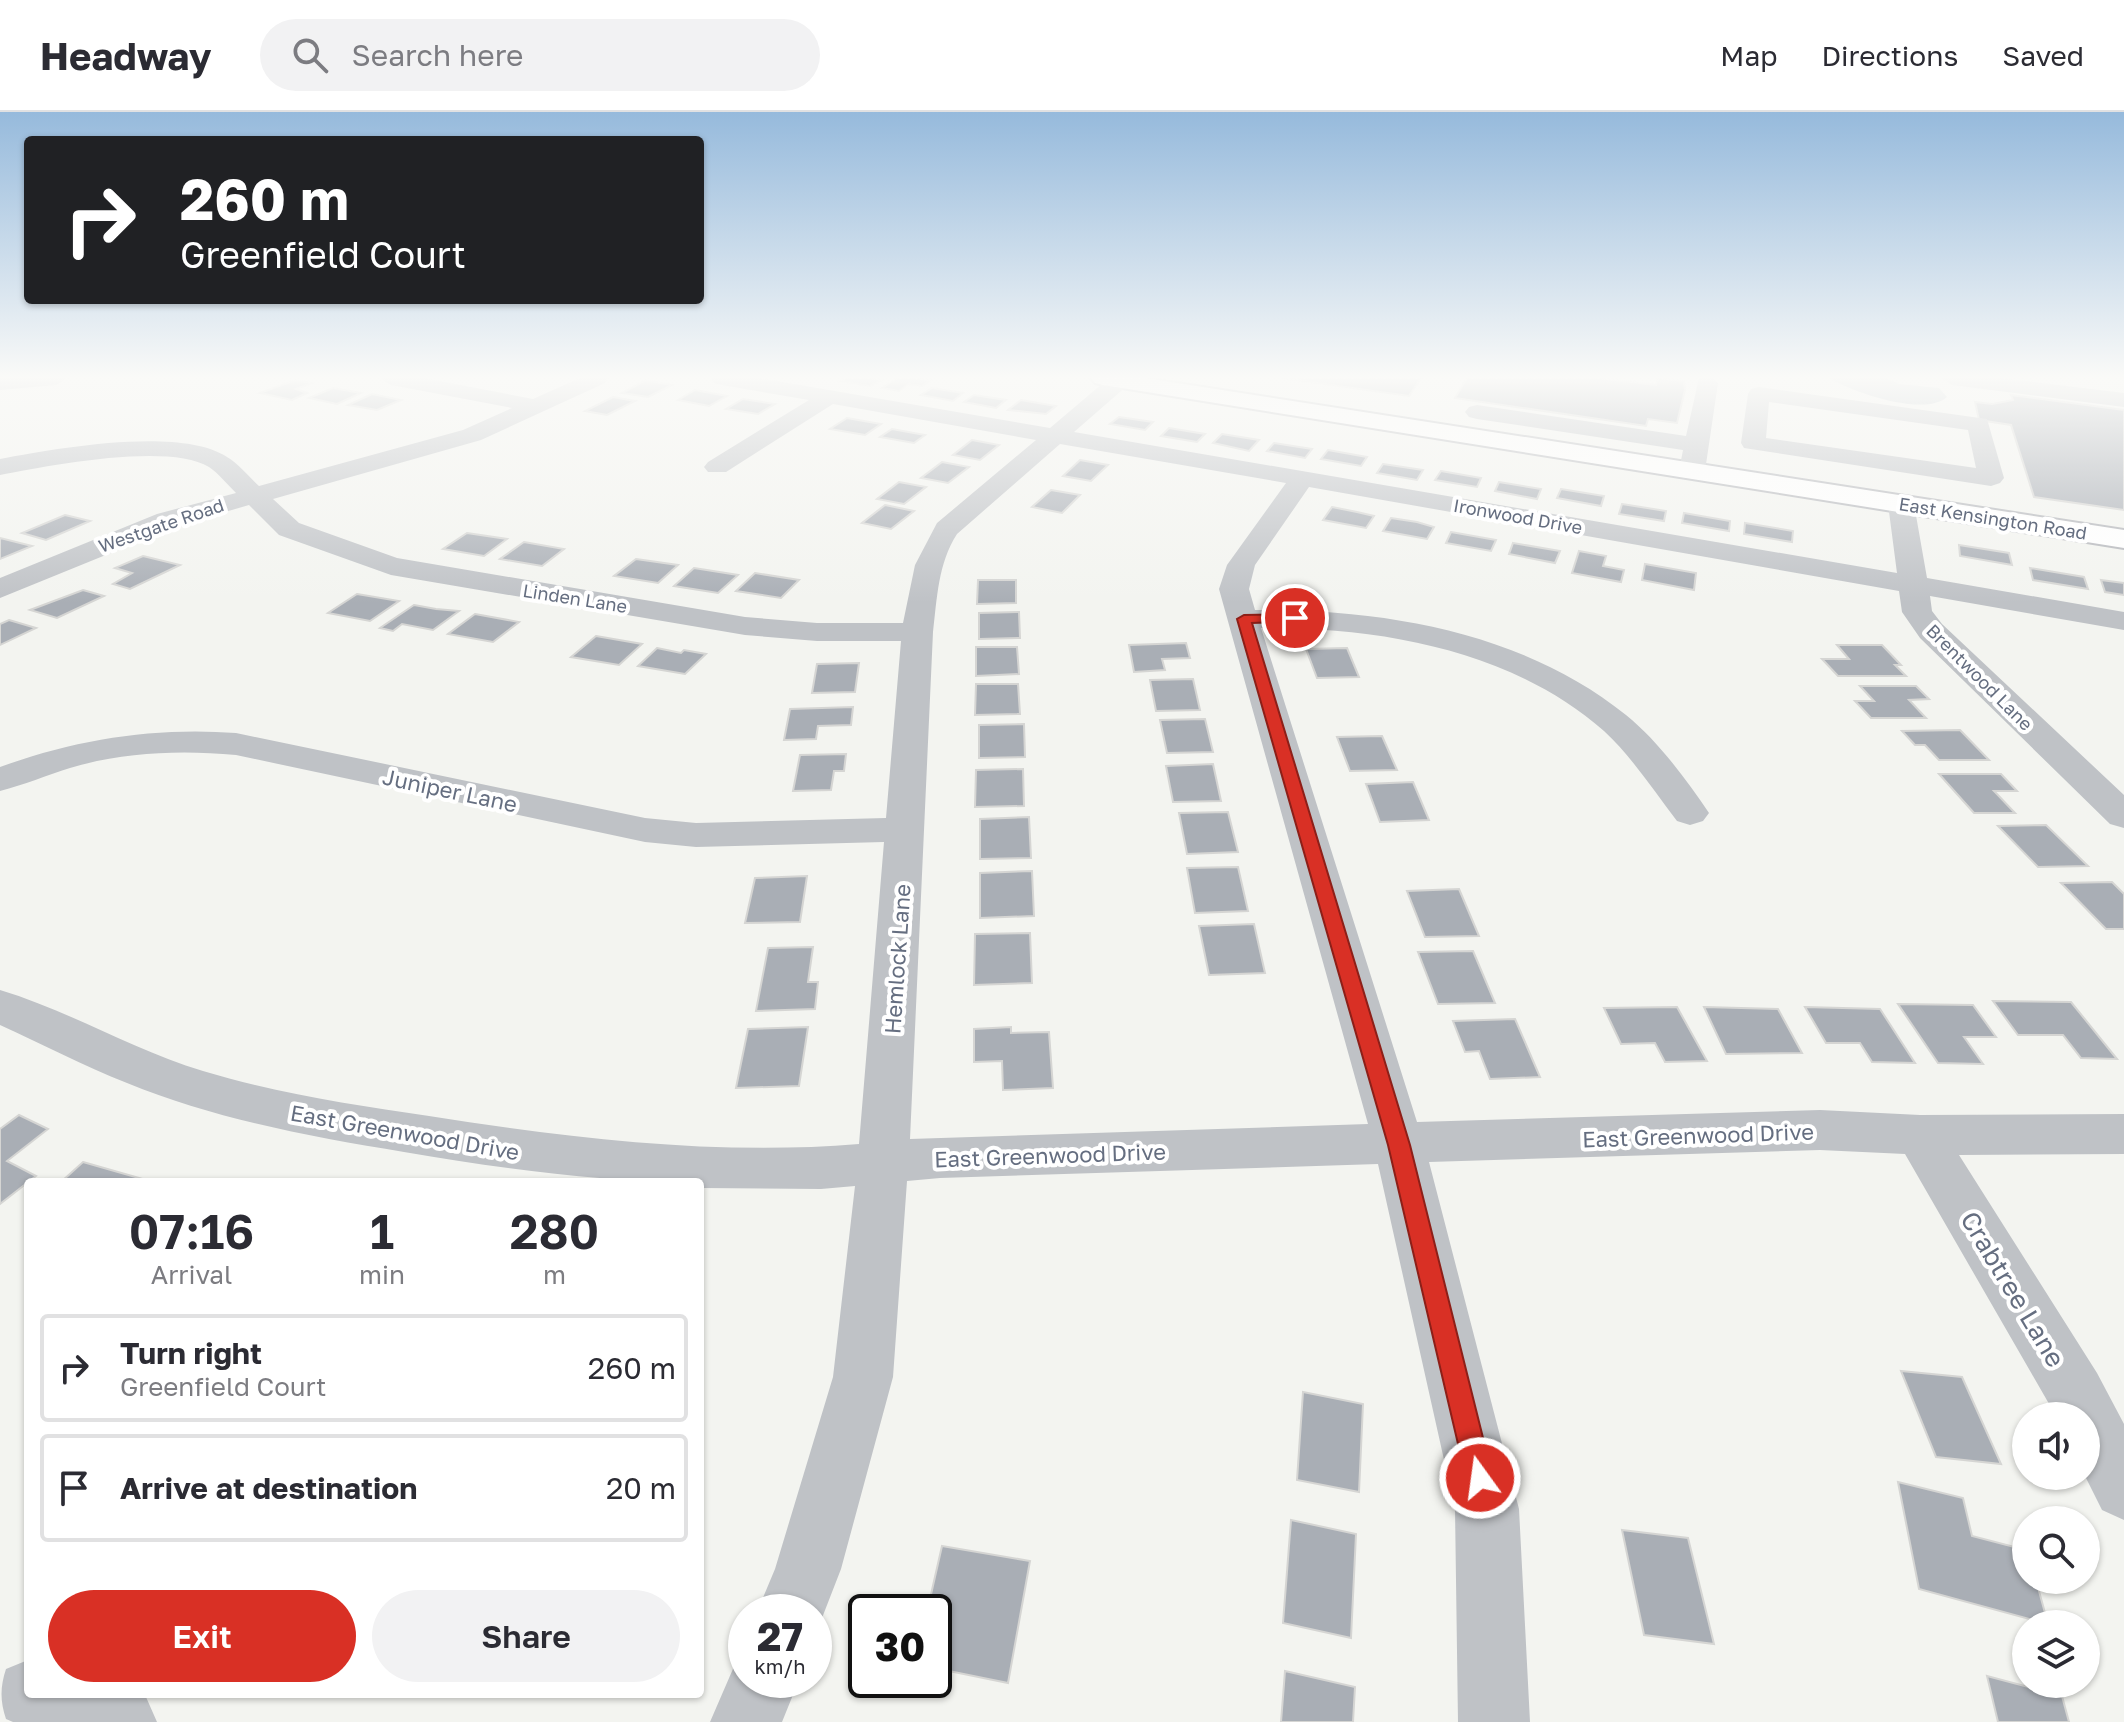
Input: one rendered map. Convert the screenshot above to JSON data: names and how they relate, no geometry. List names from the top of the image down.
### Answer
{
  "streets": {
    "main road": ["East Kensington Road"],
    "street": [
      "Ironwood Drive",
      "Westgate Road",
      "Linden Lane",
      "Brentwood Lane",
      "Juniper Lane",
      "Hemlock Lane",
      "East Greenwood Drive",
      "Crabtree Lane"
    ]
  },
  "crossings": [
    ["Ironwood Drive", "Brentwood Lane"],
    ["East Kensington Road", "Brentwood Lane"],
    ["Westgate Road", "Linden Lane"],
    ["Linden Lane", "Hemlock Lane"],
    ["Juniper Lane", "Hemlock Lane"],
    ["Hemlock Lane", "East Greenwood Drive"],
    ["East Greenwood Drive", "Crabtree Lane"]
  ],
  "page": {
    "header": "Headway",
    "search": "Search here",
    "nav": ["Map", "Directions", "Saved"],
    "turn": ["260 m", "Greenfield Court"],
    "eta": [
      "07:16",
      "Arrival",
      "1",
      "min",
      "280",
      "m"
    ],
    "list": [
      {
        "name": "Turn right",
        "note": "Greenfield Court",
        "value": "260 m"
      },
      {
        "name": "Arrive at destination",
        "value": "20 m"
      }
    ],
    "buttons": ["Exit", "Share"],
    "speed": "27 km/h",
    "limit": "30"
  }
}
